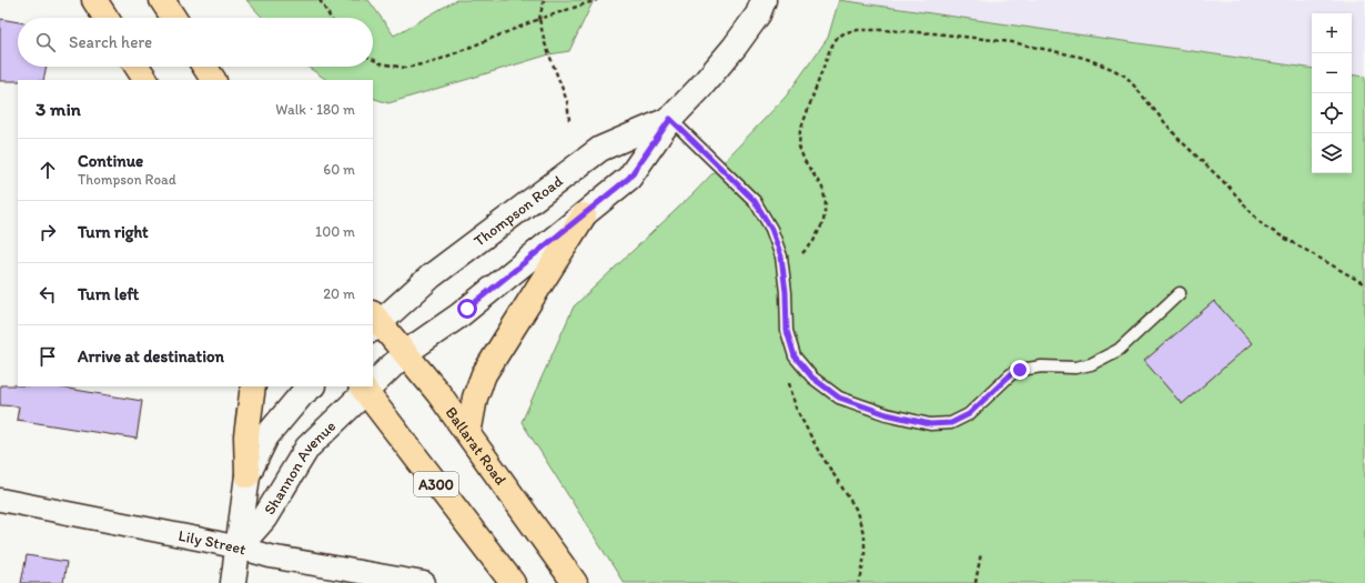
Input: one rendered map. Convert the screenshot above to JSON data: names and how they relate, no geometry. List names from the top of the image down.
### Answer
{
  "streets": {
    "highway": ["Ballarat Road", "A300"],
    "main road": ["Thompson Road", "Shannon Avenue"],
    "street": ["Lily Street"]
  },
  "crossings": [
    ["Thompson Road", "Ballarat Road"],
    ["Thompson Road", "Shannon Avenue"],
    ["Ballarat Road", "Shannon Avenue"],
    ["Shannon Avenue", "A300"],
    ["Shannon Avenue", "Lily Street"]
  ],
  "page": {
    "map_buttons": ["+", "−"],
    "search": "Search here",
    "heading": ["3 min", "Walk · 180 m"],
    "list": [
      ["Continue", "Thompson Road", "60 m"],
      ["Turn right", "100 m"],
      ["Turn left", "20 m"],
      "Arrive at destination"
    ]
  }
}
